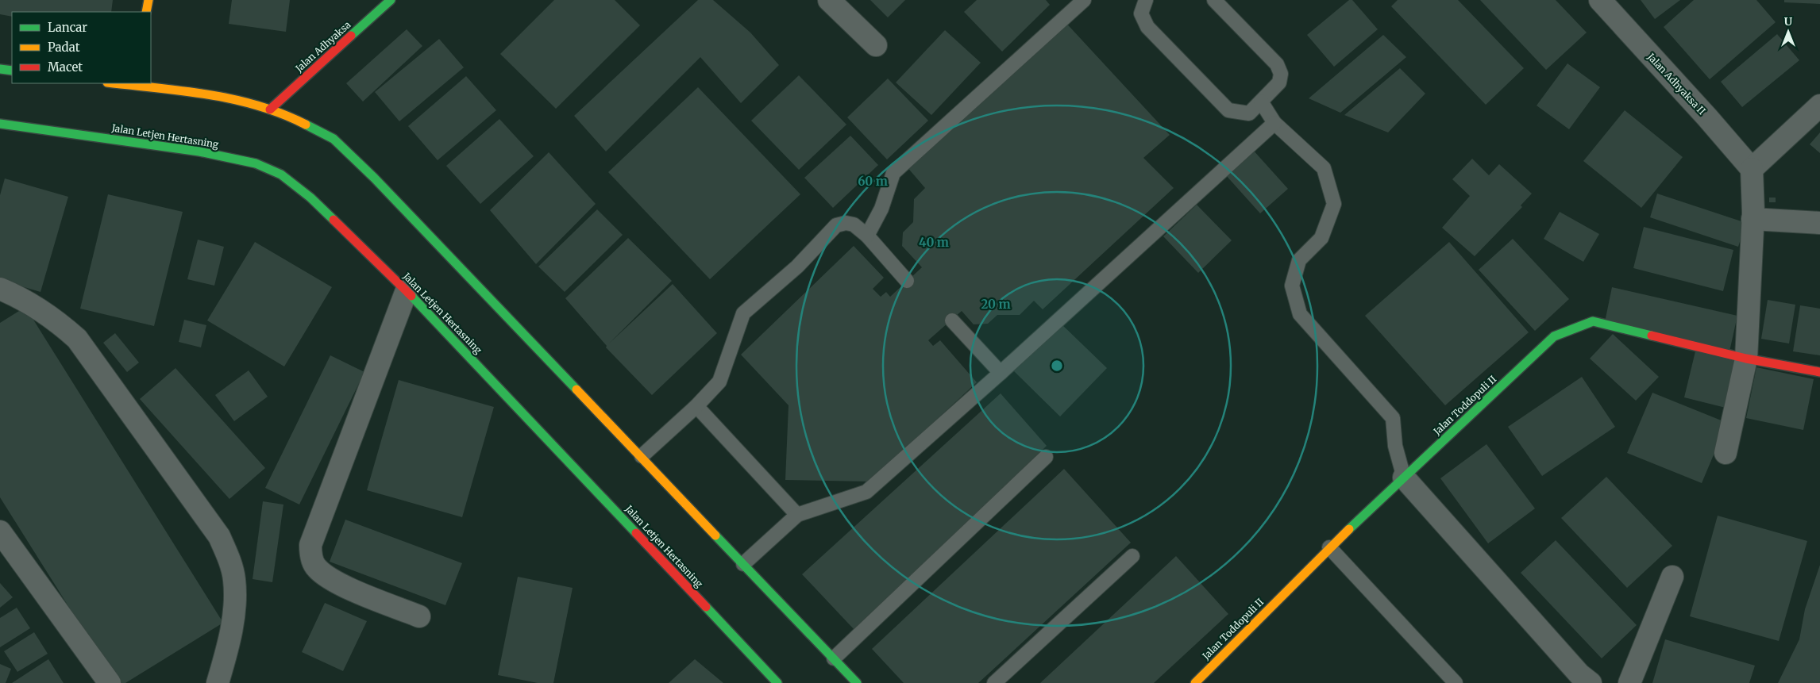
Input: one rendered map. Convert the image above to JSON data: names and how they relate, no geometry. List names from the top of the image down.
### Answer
{
  "streets": {
    "main road": ["Jalan Adhyaksa", "Jalan Letjen Hertasning", "Jalan Toddopuli II"],
    "street": ["Jalan Adhyaksa II"]
  },
  "legend": ["Lancar", "Padat", "Macet"],
  "north": "top",
  "rings": ["60 m", "40 m", "20 m"]
}
